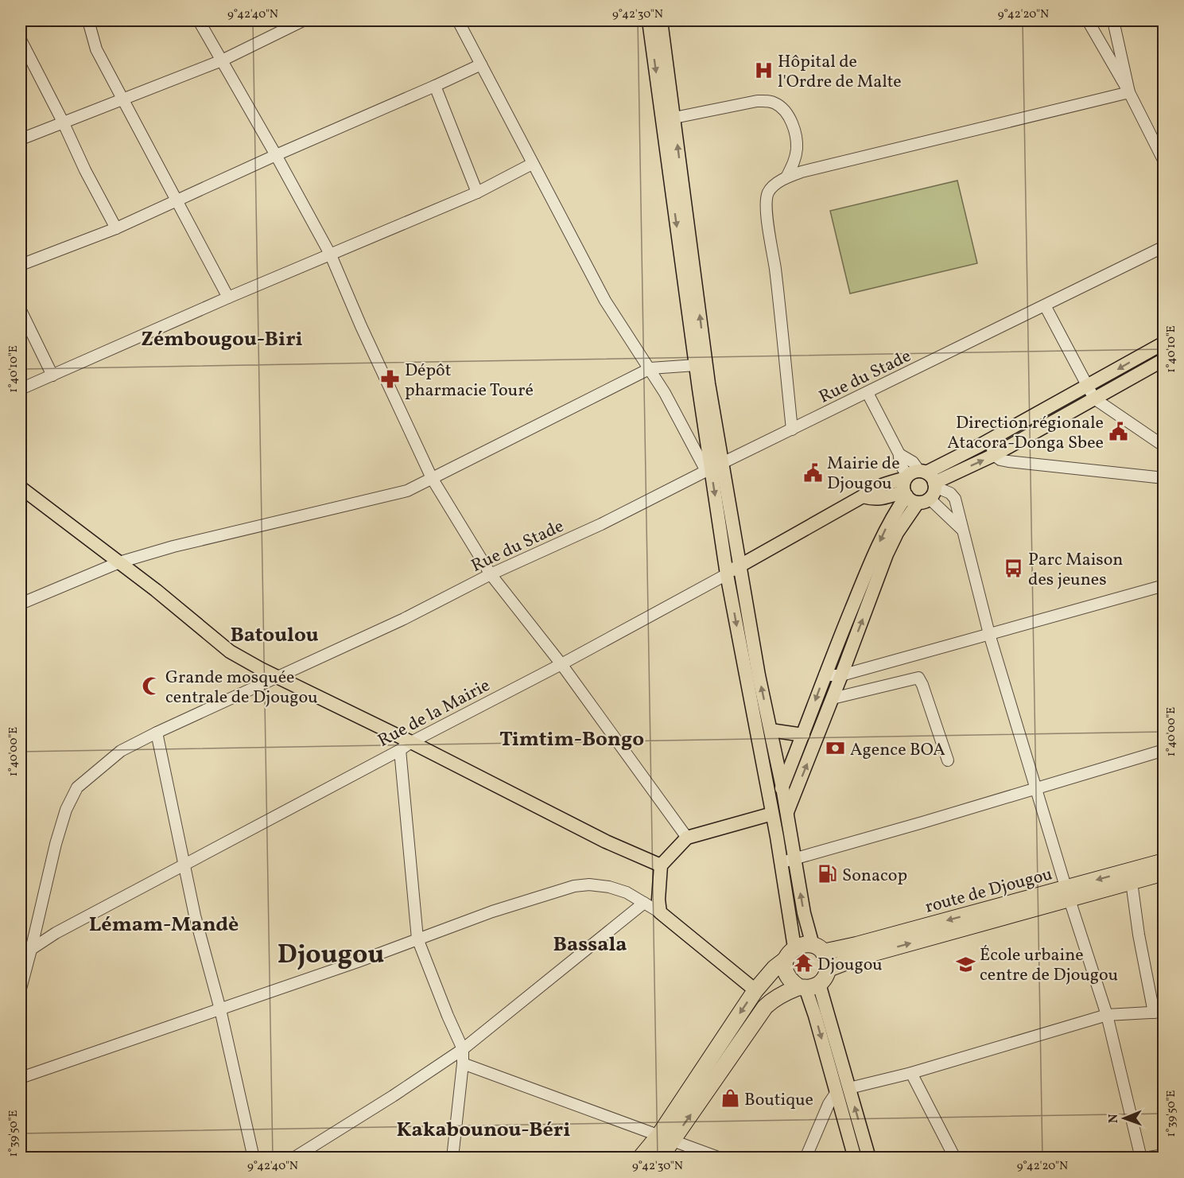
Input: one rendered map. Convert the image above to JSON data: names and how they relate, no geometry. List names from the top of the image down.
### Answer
{
  "streets": {
    "highway": ["route de Djougou"],
    "main road": ["Rue de la Mairie"],
    "street": ["Rue du Stade"]
  },
  "crossings": [
    ["Rue du Stade", "Rue de la Mairie"]
  ],
  "districts": [
    "Zémbougou-Biri",
    "Batoulou",
    "Timtim-Bongo",
    "Lémam-Mandè",
    "Bassala",
    "Djougou",
    "Kakabounou-Béri"
  ],
  "places": {
    "hospital": ["Hôpital de l'Ordre de Malte"],
    "pharmacy": ["Dépôt pharmacie Touré"],
    "public building": ["Direction régionale Atacora-Donga Sbee", "Mairie de Djougou"],
    "bus stop": ["Parc Maison des jeunes"],
    "mosque": ["Grande mosquée centrale de Djougou"],
    "bank": ["Agence BOA"],
    "fuel station": ["Sonacop"],
    "temple": ["Djougou"],
    "school or university": ["École urbaine centre de Djougou"],
    "shop": ["Boutique"]
  },
  "north": "left",
  "coordinates": [
    "9°42'40\"N",
    "9°42'30\"N",
    "9°42'20\"N",
    "1°40'10\"E",
    "1°40'00\"E",
    "1°39'50\"E"
  ]
}
